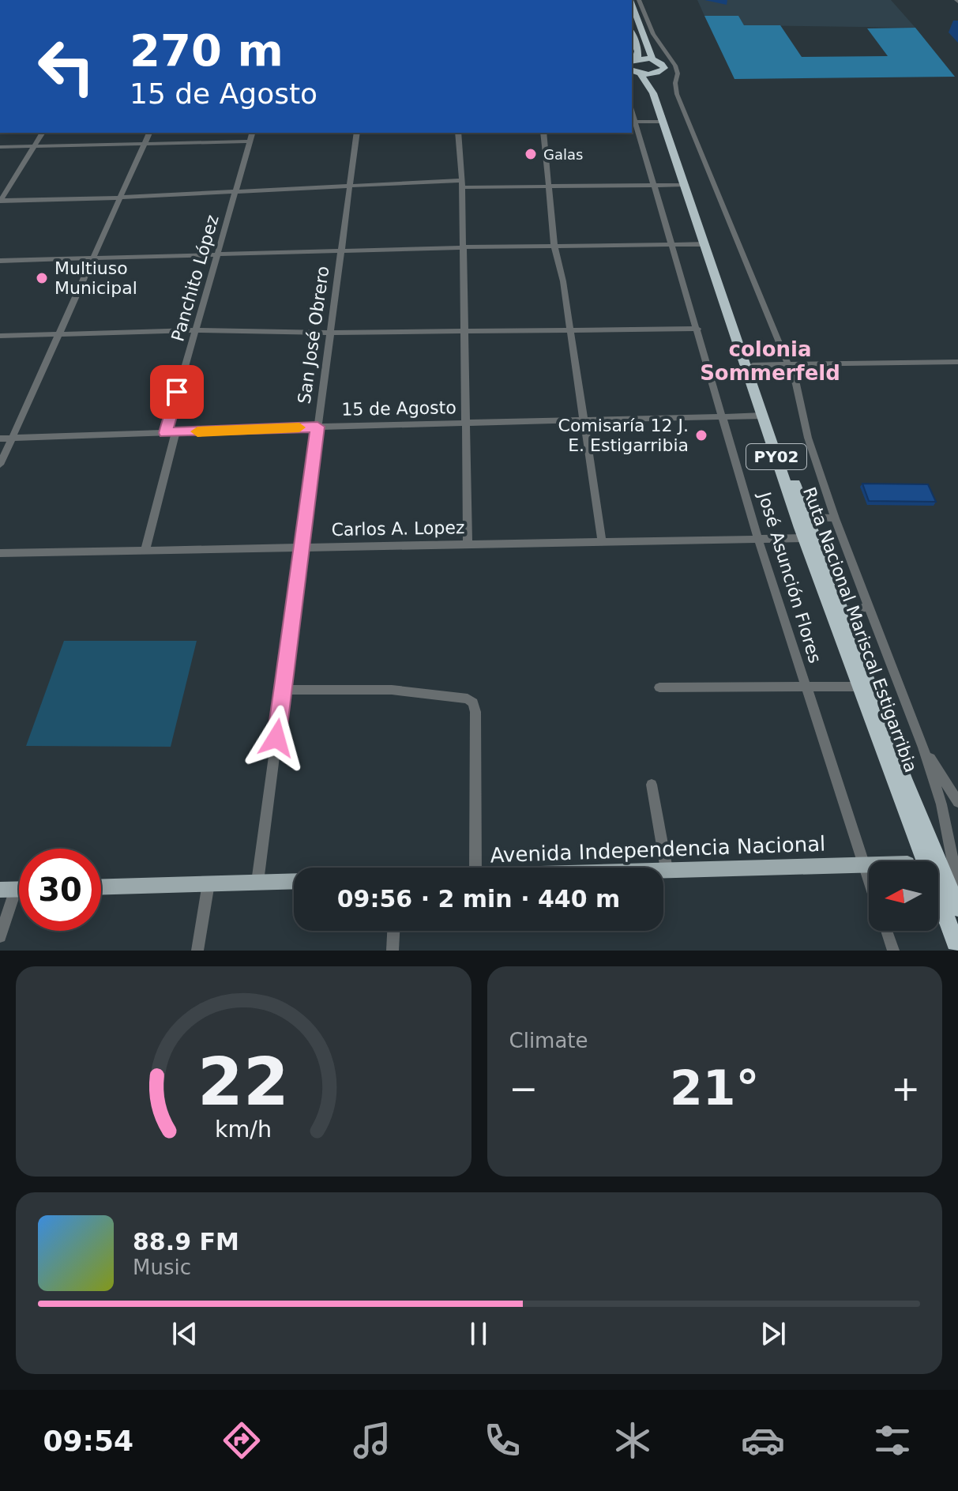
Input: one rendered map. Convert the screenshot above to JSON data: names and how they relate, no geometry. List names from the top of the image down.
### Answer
{
  "streets": {
    "highway": ["PY02", "Ruta Nacional Mariscal Estigarribia"],
    "main road": ["Avenida Independencia Nacional"],
    "street": [
      "Panchito López",
      "San José Obrero",
      "15 de Agosto",
      "Carlos A. Lopez",
      "José Asunción Flores"
    ]
  },
  "crossings": [
    ["Panchito López", "15 de Agosto"],
    ["Panchito López", "Carlos A. Lopez"],
    ["San José Obrero", "15 de Agosto"],
    ["San José Obrero", "Carlos A. Lopez"],
    ["15 de Agosto", "José Asunción Flores"],
    ["15 de Agosto", "Ruta Nacional Mariscal Estigarribia"],
    ["PY02", "Ruta Nacional Mariscal Estigarribia"],
    ["Carlos A. Lopez", "José Asunción Flores"],
    ["Carlos A. Lopez", "Ruta Nacional Mariscal Estigarribia"],
    ["José Asunción Flores", "Avenida Independencia Nacional"]
  ],
  "districts": ["colonia Sommerfeld"],
  "places": ["Galas", "Multiuso Municipal", "Comisaría 12 J. E. Estigarribia"],
  "north": "left",
  "page": {
    "turn": ["270 m", "15 de Agosto"],
    "limit": "30",
    "trip": "09:56 · 2 min · 440 m",
    "tile": "Climate",
    "heat": ["−", "21°", "+"],
    "song": ["88.9 FM", "Music"],
    "tabs": "09:54",
    "gauge": ["22", "km/h"]
  }
}
